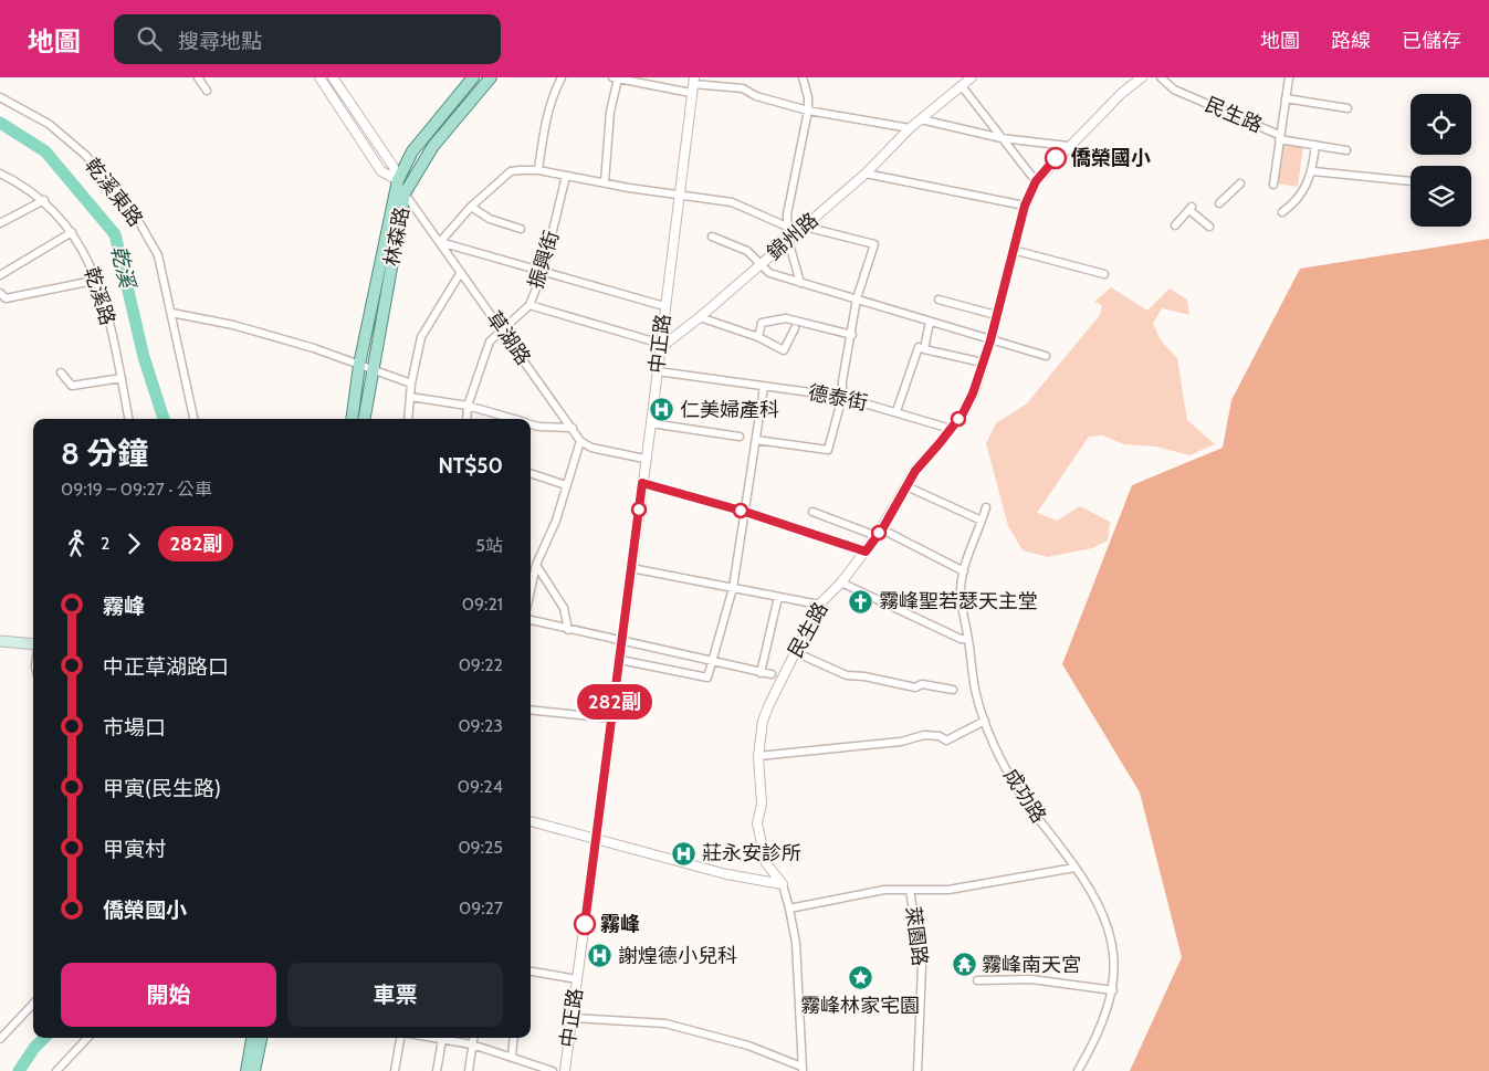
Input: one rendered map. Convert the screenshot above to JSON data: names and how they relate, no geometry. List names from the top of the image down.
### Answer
{
  "streets": {
    "main road": ["林森路"],
    "street": [
      "民生路",
      "乾溪東路",
      "錦州路",
      "振興街",
      "乾溪路",
      "草湖路",
      "中正路",
      "德泰街",
      "成功路",
      "萊園路"
    ]
  },
  "crossings": [
    ["民生路", "德泰街"],
    ["民生路", "萊園路"],
    ["林森路", "草湖路"],
    ["錦州路", "中正路"],
    ["振興街", "草湖路"],
    ["中正路", "德泰街"]
  ],
  "water": ["乾溪"],
  "places": {
    "other": ["僑榮國小", "霧峰"],
    "hospital": ["仁美婦產科", "莊永安診所", "謝煌德小兒科"],
    "church": ["霧峰聖若瑟天主堂"],
    "temple": ["霧峰南天宮"],
    "place": ["霧峰林家宅園"]
  },
  "lines": ["bus line 282副"],
  "page": {
    "header": "地圖",
    "search": "搜尋地點",
    "nav": ["地圖", "路線", "已儲存"],
    "on_map": "282副",
    "heading": ["8 分鐘", "09:19 – 09:27 · 公車", "NT$50"],
    "legs": ["2", "282副", "5站"],
    "list": [
      {
        "name": "霧峰",
        "value": "09:21"
      },
      {
        "name": "中正草湖路口",
        "value": "09:22"
      },
      {
        "name": "市場口",
        "value": "09:23"
      },
      {
        "name": "甲寅(民生路)",
        "value": "09:24"
      },
      {
        "name": "甲寅村",
        "value": "09:25"
      },
      {
        "name": "僑榮國小",
        "value": "09:27"
      }
    ],
    "buttons": ["開始", "車票"]
  }
}
